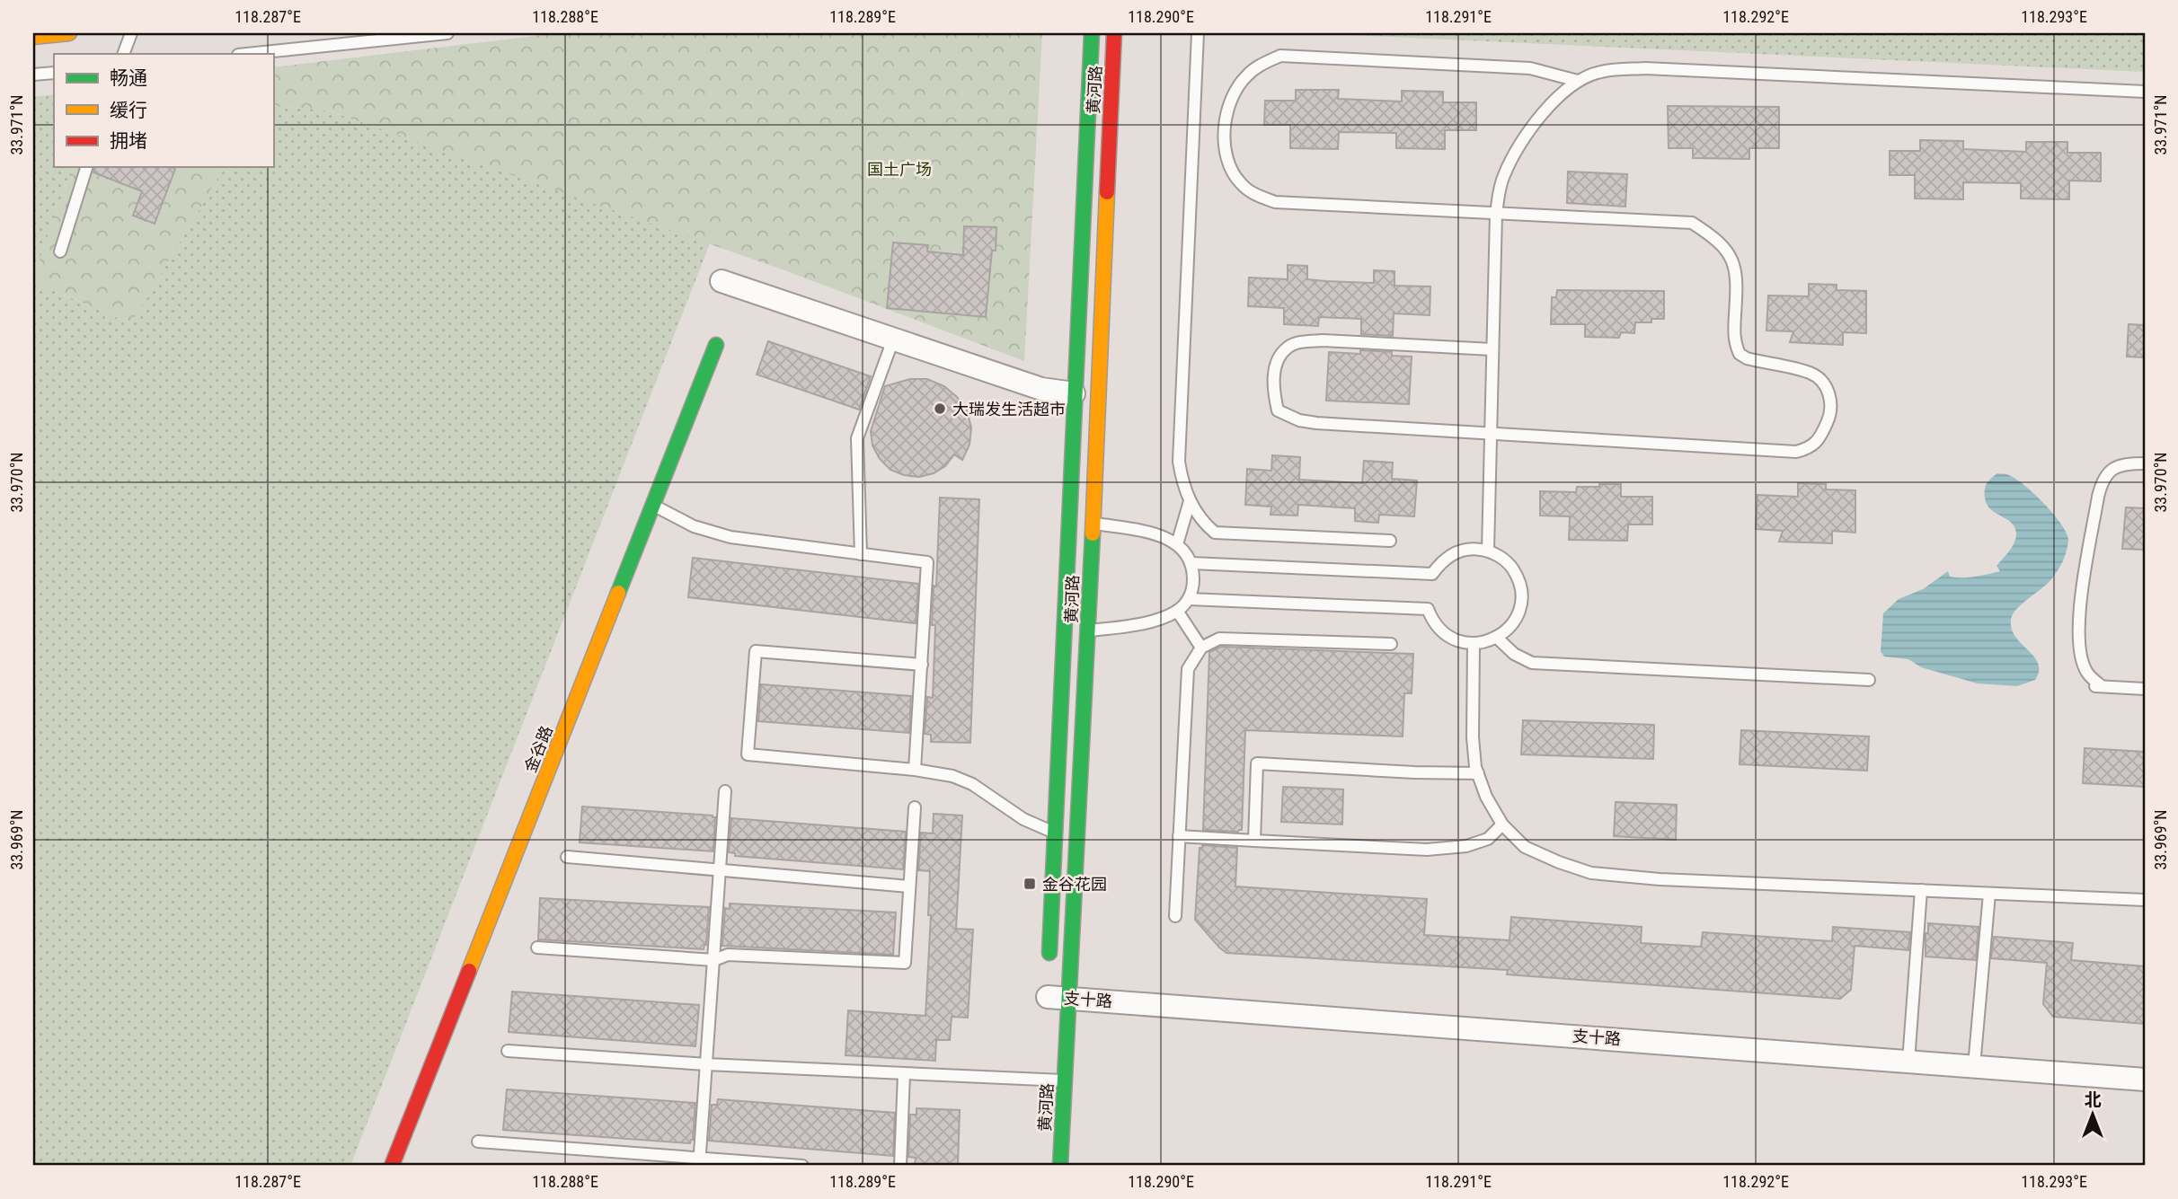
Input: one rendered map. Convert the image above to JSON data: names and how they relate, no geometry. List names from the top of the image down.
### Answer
{
  "streets": {
    "main road": ["黄河路", "金谷路"],
    "street": ["支十路"]
  },
  "crossings": [
    ["黄河路", "支十路"]
  ],
  "parks": ["国土广场"],
  "places": {
    "other": ["大瑞发生活超市"],
    "transit": ["金谷花园"]
  },
  "legend": ["畅通", "缓行", "拥堵"],
  "north": "top",
  "coordinates": [
    "118.287°E",
    "118.288°E",
    "118.289°E",
    "118.290°E",
    "118.291°E",
    "118.292°E",
    "118.293°E",
    "33.971°N",
    "33.970°N",
    "33.969°N"
  ]
}
